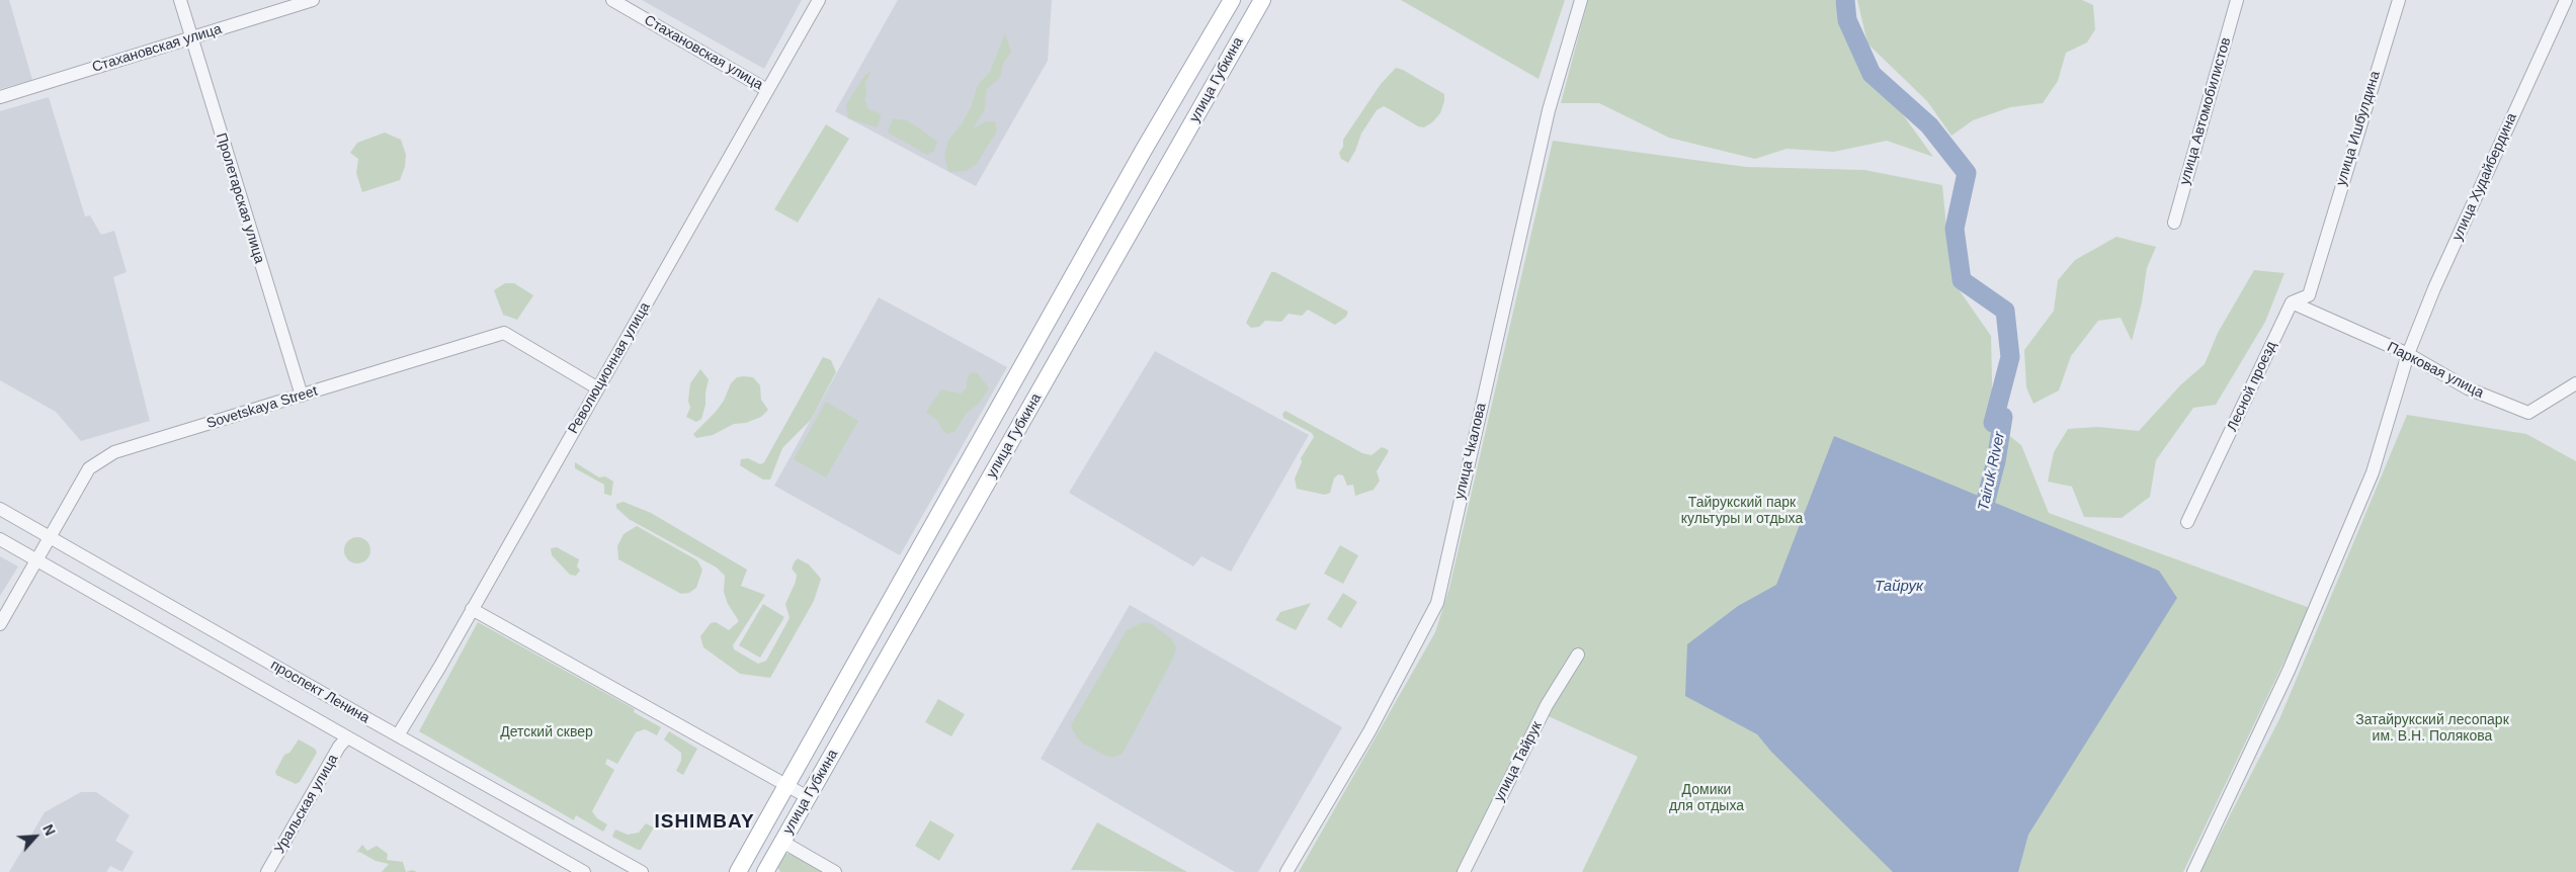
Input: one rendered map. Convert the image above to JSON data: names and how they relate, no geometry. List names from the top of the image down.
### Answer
{
  "streets": {
    "main road": ["улица Губкина"],
    "street": [
      "Стахановская улица",
      "улица Автомобилистов",
      "улица Ишбулдина",
      "улица Худайбердина",
      "Пролетарская улица",
      "Революционная улица",
      "Парковая улица",
      "Лесной проезд",
      "Sovetskaya Street",
      "улица Чкалова",
      "проспект Ленина",
      "улица Тайрук",
      "Уральская улица"
    ]
  },
  "crossings": [
    ["Стахановская улица", "Пролетарская улица"],
    ["Стахановская улица", "Революционная улица"],
    ["улица Ишбулдина", "Парковая улица"],
    ["улица Ишбулдина", "Лесной проезд"],
    ["улица Худайбердина", "Парковая улица"],
    ["Пролетарская улица", "Sovetskaya Street"],
    ["Революционная улица", "Sovetskaya Street"],
    ["Революционная улица", "проспект Ленина"],
    ["Парковая улица", "Лесной проезд"],
    ["Sovetskaya Street", "проспект Ленина"],
    ["проспект Ленина", "Уральская улица"]
  ],
  "districts": ["ISHIMBAY"],
  "water": ["Tairuk River", "Тайрук"],
  "parks": [
    "Тайрукский парк культуры и отдыха",
    "Затайрукский лесопарк им. В.Н. Полякова",
    "Детский сквер",
    "Домики для отдыха"
  ],
  "north": "top right"
}
